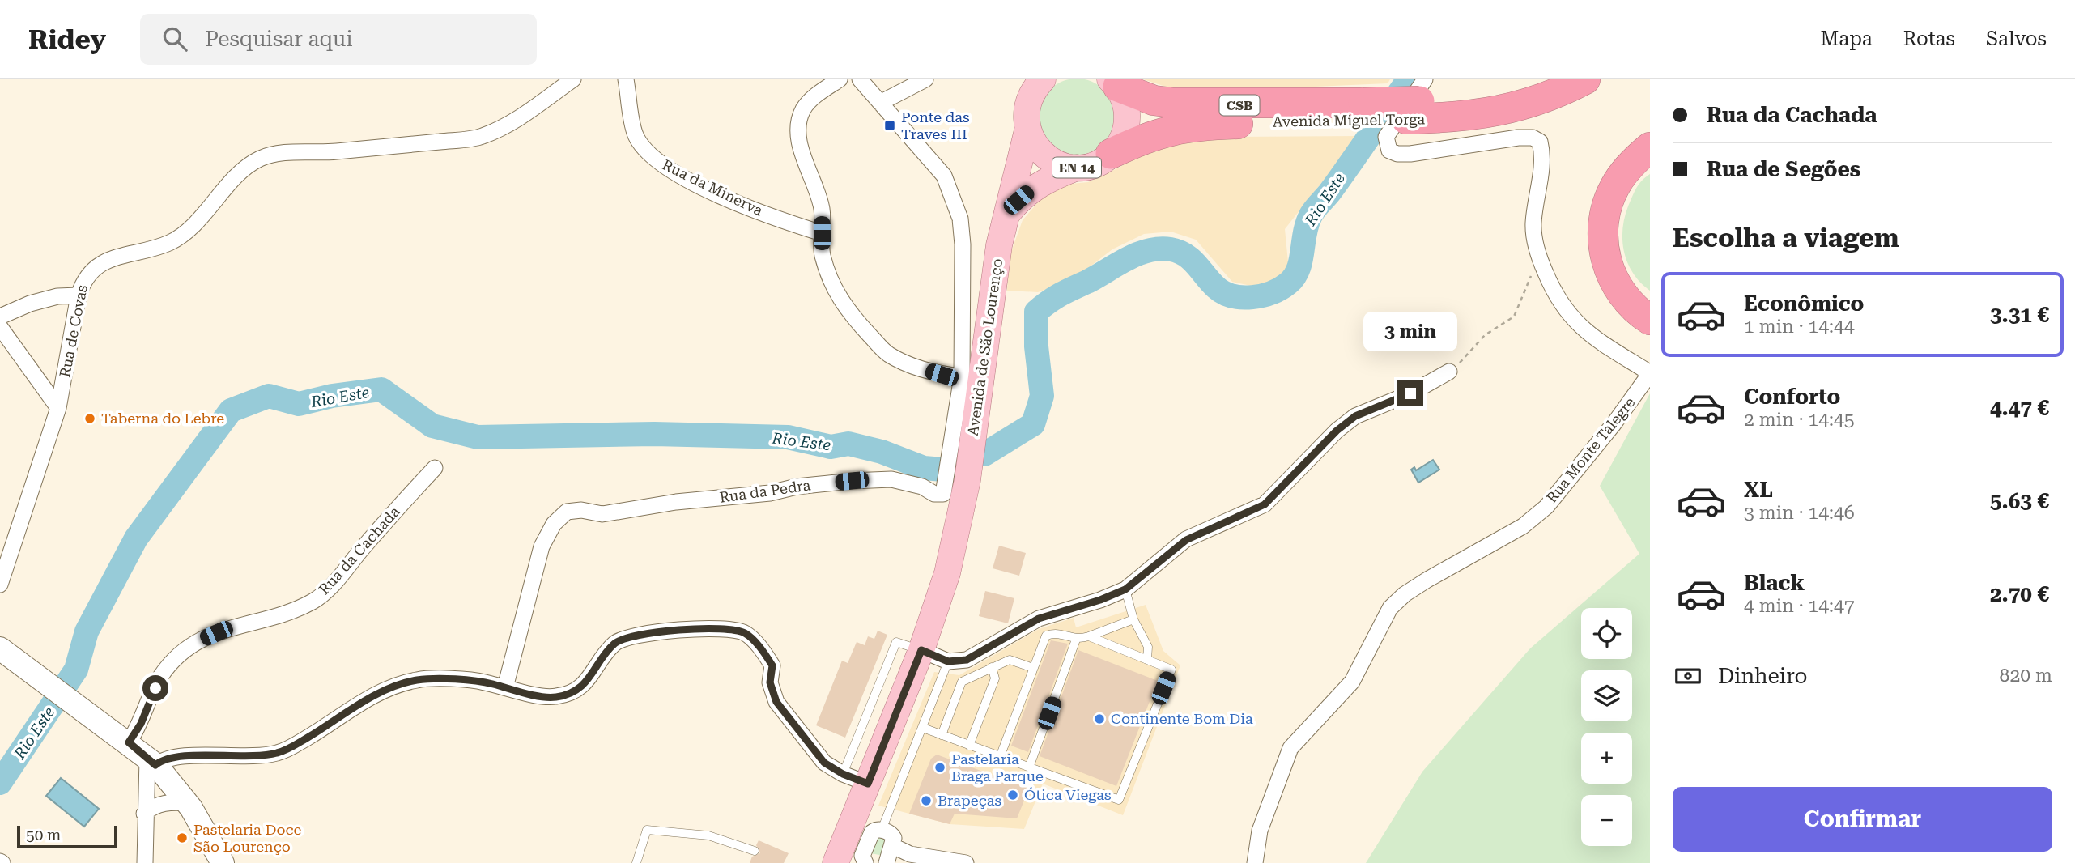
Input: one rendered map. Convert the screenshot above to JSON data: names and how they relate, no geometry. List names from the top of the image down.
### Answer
{
  "streets": {
    "highway": ["CSB", "Avenida Miguel Torga"],
    "main road": ["EN 14", "Avenida de São Lourenço"],
    "street": [
      "Rua da Minerva",
      "Rua de Covas",
      "Rua Monte Talegre",
      "Rua da Pedra",
      "Rua da Cachada"
    ]
  },
  "crossings": [
    ["Avenida Miguel Torga", "EN 14"],
    ["Avenida Miguel Torga", "Avenida de São Lourenço"],
    ["Avenida Miguel Torga", "Rua Monte Talegre"],
    ["EN 14", "Avenida de São Lourenço"],
    ["Avenida de São Lourenço", "Rua da Pedra"]
  ],
  "water": ["Rio Este"],
  "places": {
    "transit": ["Ponte das Traves III"],
    "other": [
      "Taberna do Lebre",
      "Continente Bom Dia",
      "Pastelaria Braga Parque",
      "Ótica Viegas",
      "Brapeças",
      "Pastelaria Doce São Lourenço"
    ]
  },
  "scale_bar": "50 m",
  "page": {
    "header": "Ridey",
    "search": "Pesquisar aqui",
    "nav": ["Mapa", "Rotas", "Salvos"],
    "banner": ["Rua da Cachada", "Rua de Segões"],
    "heading": "Escolha a viagem",
    "list": [
      {
        "name": "Econômico",
        "note": "1 min · 14:44",
        "value": "3.31 €"
      },
      {
        "name": "Conforto",
        "note": "2 min · 14:45",
        "value": "4.47 €"
      },
      {
        "name": "XL",
        "note": "3 min · 14:46",
        "value": "5.63 €"
      },
      {
        "name": "Black",
        "note": "4 min · 14:47",
        "value": "2.70 €"
      }
    ],
    "bubble": "3 min",
    "map_buttons": ["+", "−"],
    "pay": ["Dinheiro", "820 m"],
    "buttons": "Confirmar",
    "scale": "50 m"
  }
}
